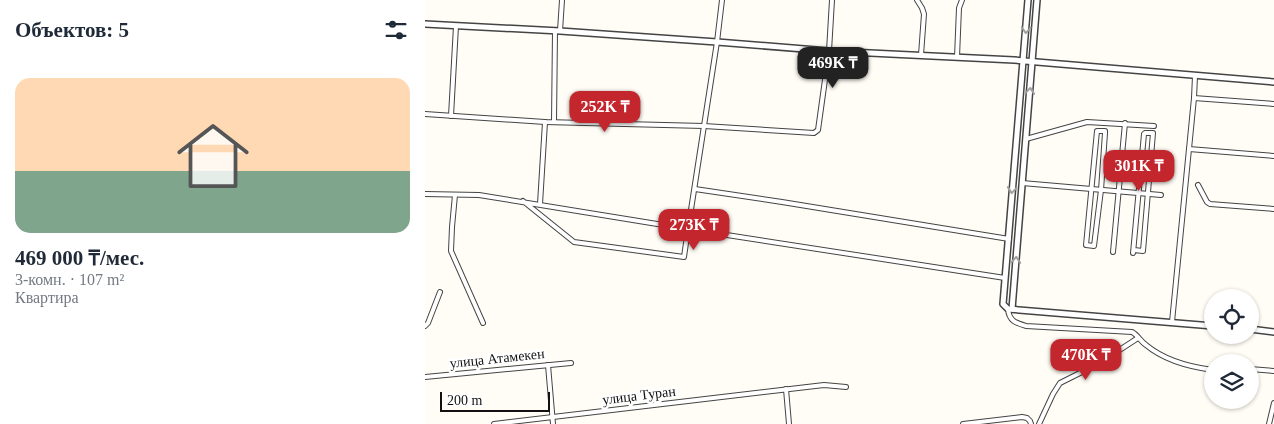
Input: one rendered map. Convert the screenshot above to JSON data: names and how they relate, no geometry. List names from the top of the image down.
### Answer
{
  "streets": {
    "street": ["улица Атамекен", "улица Туран"]
  },
  "scale_bar": "200 m",
  "page": {
    "heading": "Объектов: 5",
    "price": [
      "469K ₸",
      "252K ₸",
      "301K ₸",
      "273K ₸",
      "470K ₸"
    ],
    "list": [
      {
        "name": "469 000 ₸/мес.",
        "note": "3-комн. · 107 m² · Квартира"
      }
    ],
    "scale": "200 m"
  }
}
